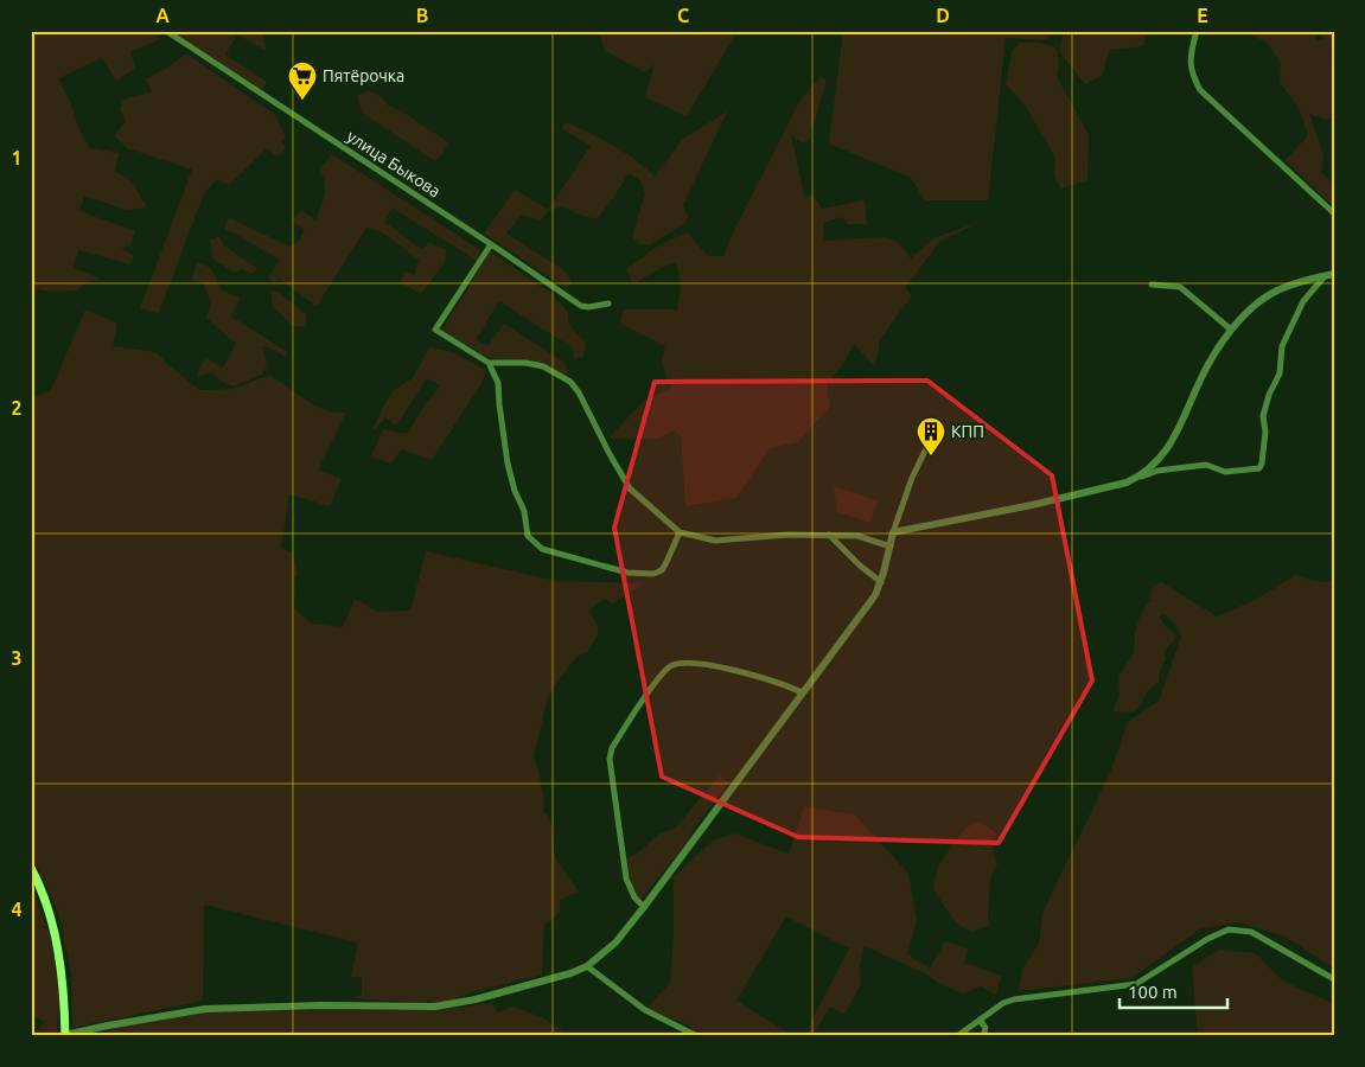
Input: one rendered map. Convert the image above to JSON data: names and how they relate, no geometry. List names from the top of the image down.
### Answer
{
  "streets": {
    "street": ["улица Быкова"]
  },
  "places": {
    "supermarket": ["Пятёрочка"],
    "building": ["КПП"]
  },
  "scale_bar": "100 m",
  "grid": {
    "columns": [
      "A",
      "B",
      "C",
      "D",
      "E"
    ],
    "rows": [
      "1",
      "2",
      "3",
      "4"
    ]
  }
}
